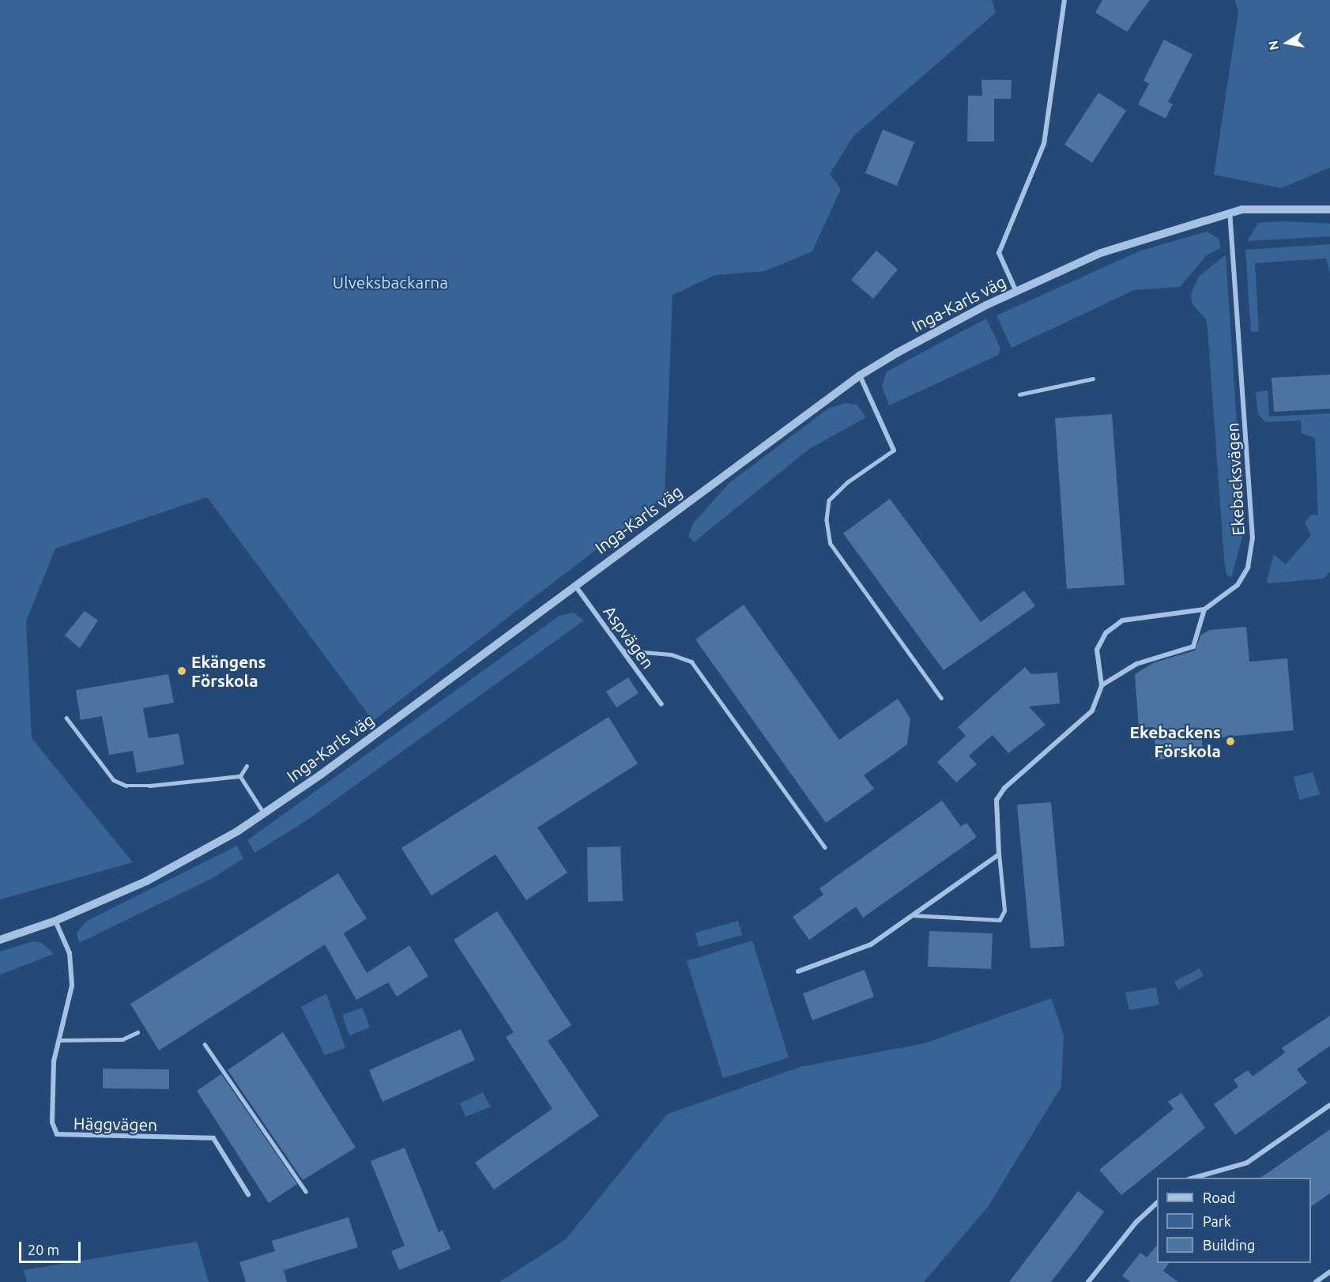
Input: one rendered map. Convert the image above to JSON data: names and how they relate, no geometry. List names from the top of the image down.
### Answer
{
  "streets": {
    "street": [
      "Inga-Karls väg",
      "Ekebacksvägen",
      "Aspvägen",
      "Häggvägen"
    ]
  },
  "crossings": [
    ["Inga-Karls väg", "Ekebacksvägen"],
    ["Inga-Karls väg", "Aspvägen"],
    ["Inga-Karls väg", "Häggvägen"]
  ],
  "parks": ["Ulveksbackarna"],
  "places": ["Ekängens Förskola", "Ekebackens Förskola"],
  "legend": ["Road", "Park", "Building"],
  "scale_bar": "20 m",
  "north": "left"
}
